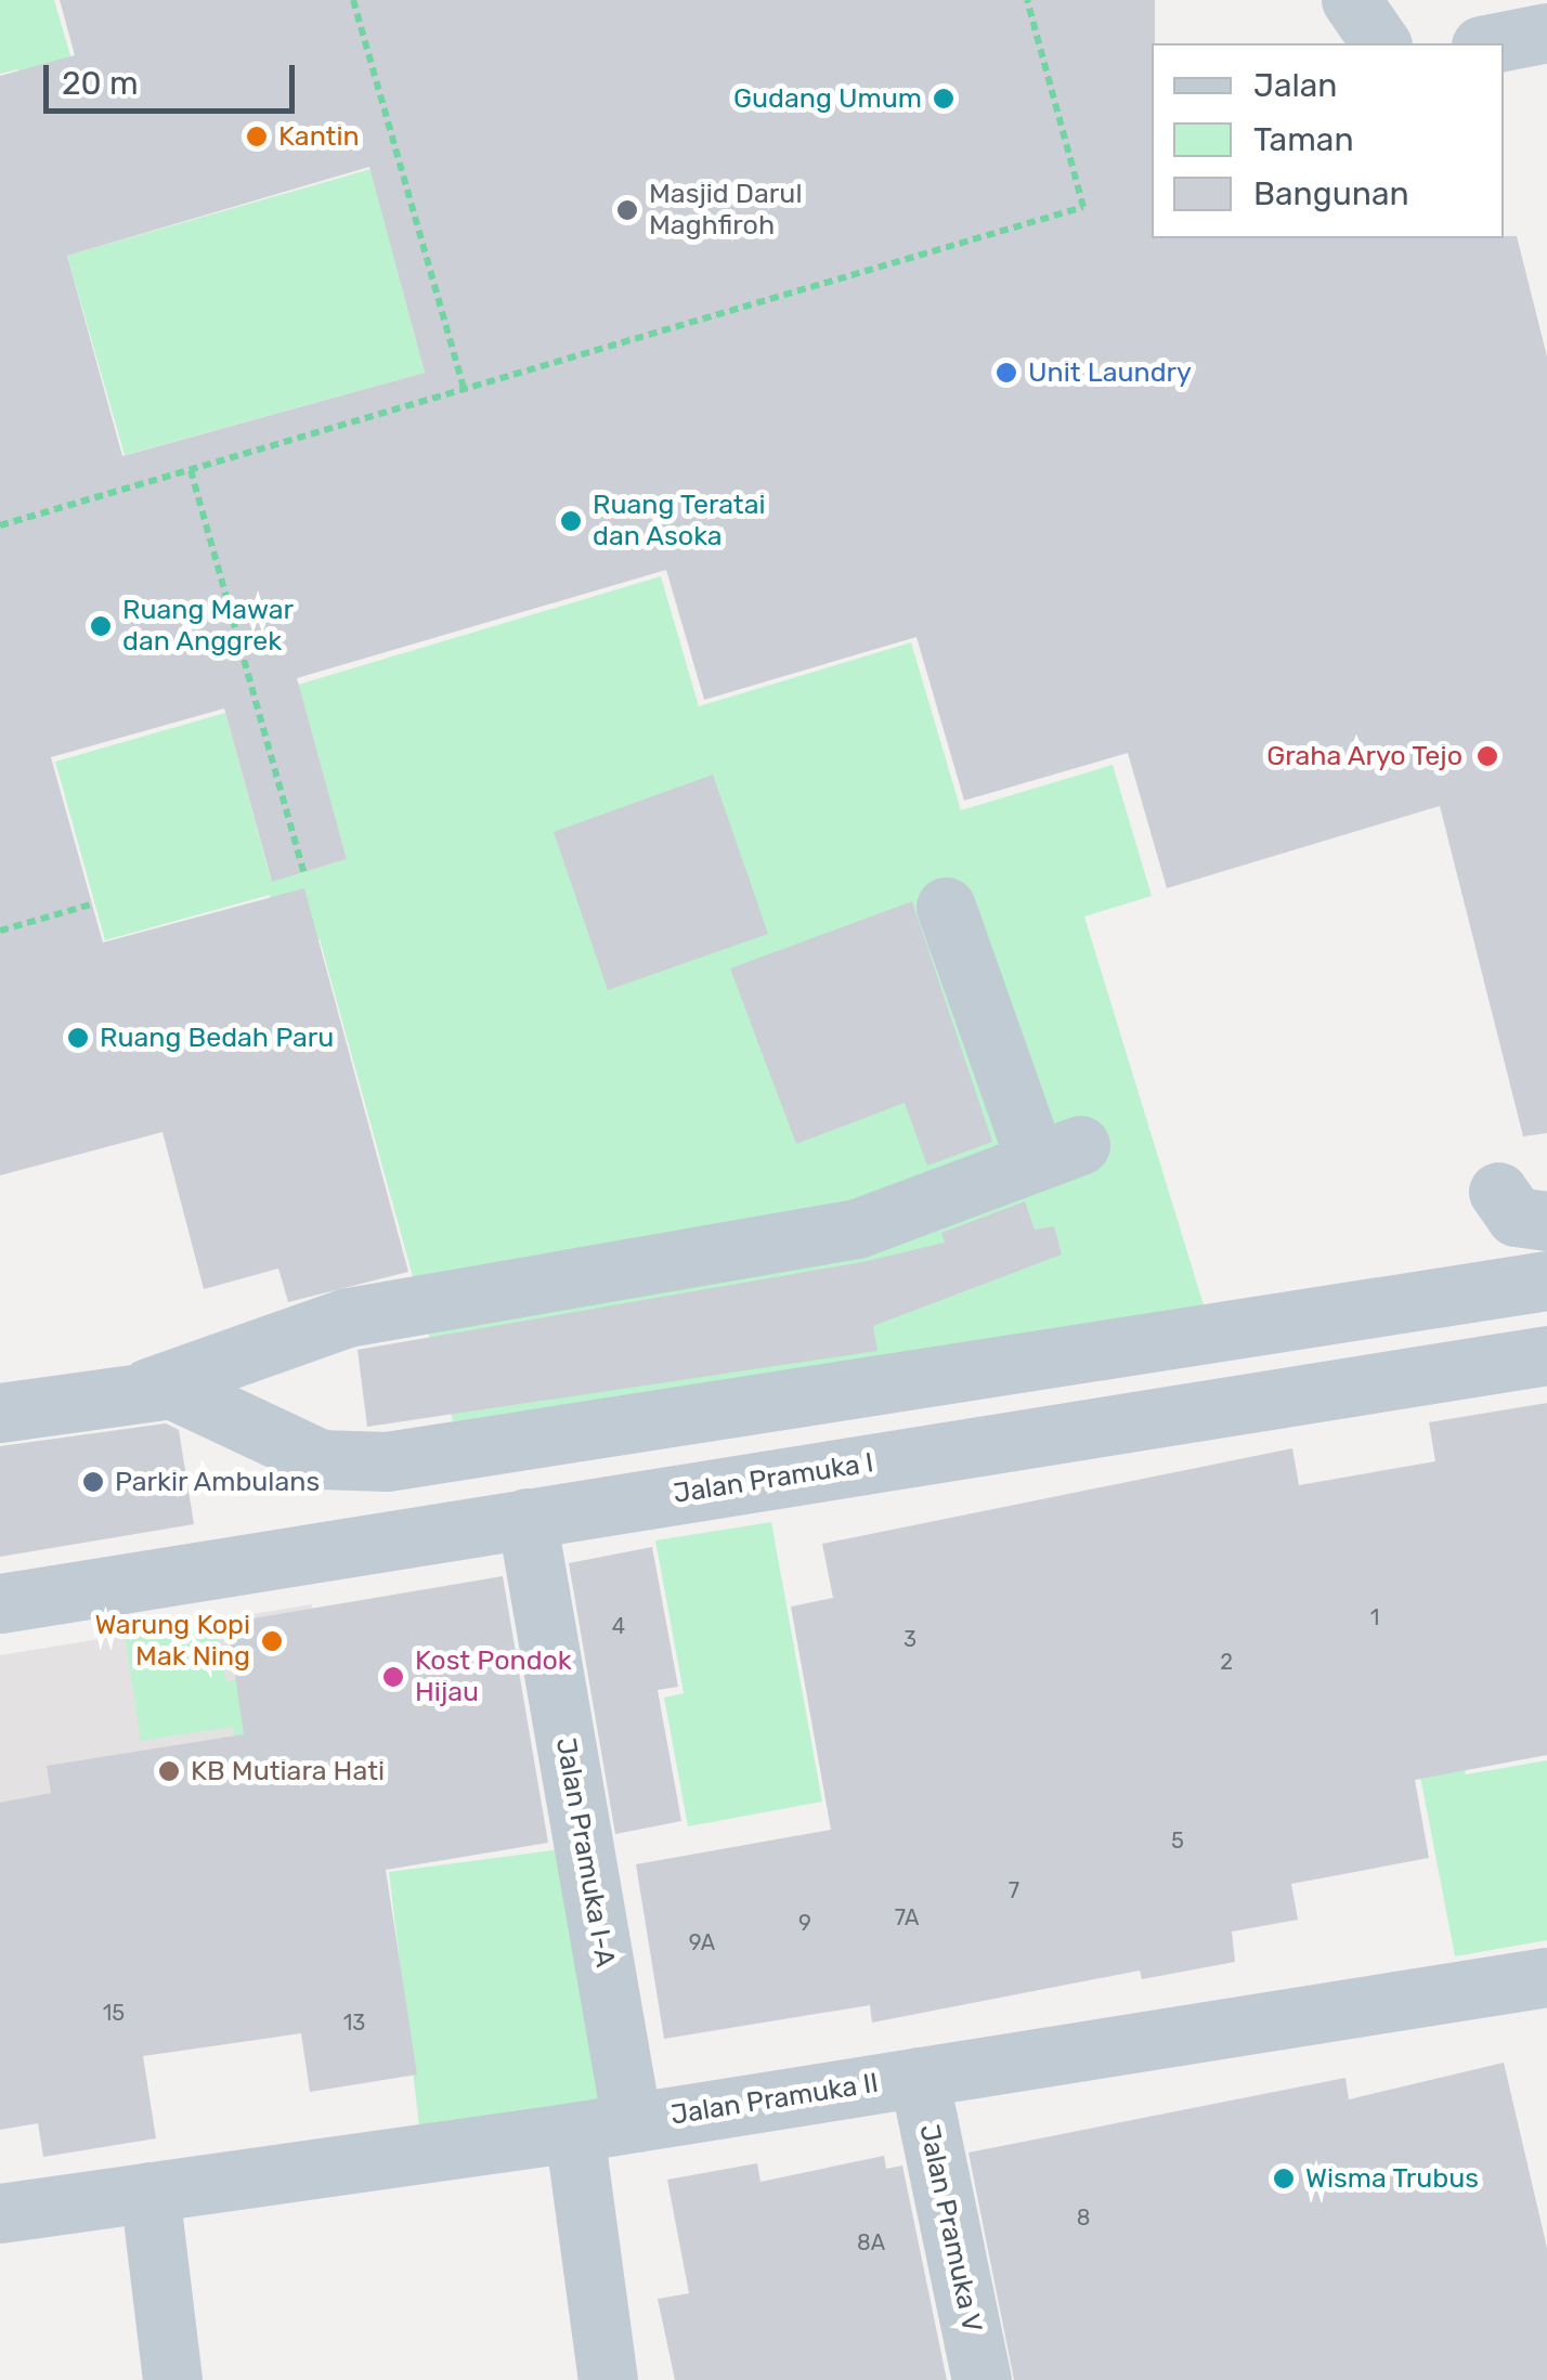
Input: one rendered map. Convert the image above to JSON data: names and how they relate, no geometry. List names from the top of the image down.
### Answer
{
  "streets": {
    "street": [
      "Jalan Pramuka I",
      "Jalan Pramuka I-A",
      "Jalan Pramuka II",
      "Jalan Pramuka V"
    ]
  },
  "crossings": [
    ["Jalan Pramuka I", "Jalan Pramuka I-A"],
    ["Jalan Pramuka I-A", "Jalan Pramuka II"],
    ["Jalan Pramuka II", "Jalan Pramuka V"]
  ],
  "places": [
    "Gudang Umum",
    "Kantin",
    "Masjid Darul Maghfiroh",
    "Unit Laundry",
    "Ruang Teratai dan Asoka",
    "Ruang Mawar dan Anggrek",
    "Graha Aryo Tejo",
    "Ruang Bedah Paru",
    "Parkir Ambulans",
    "Warung Kopi Mak Ning",
    "Kost Pondok Hijau",
    "KB Mutiara Hati",
    "Wisma Trubus"
  ],
  "house_numbers": [
    "1",
    "4",
    "3",
    "2",
    "5",
    "7",
    "7A",
    "9",
    "9A",
    "15",
    "13",
    "8",
    "8A"
  ],
  "legend": ["Jalan", "Taman", "Bangunan"],
  "scale_bar": "20 m"
}
